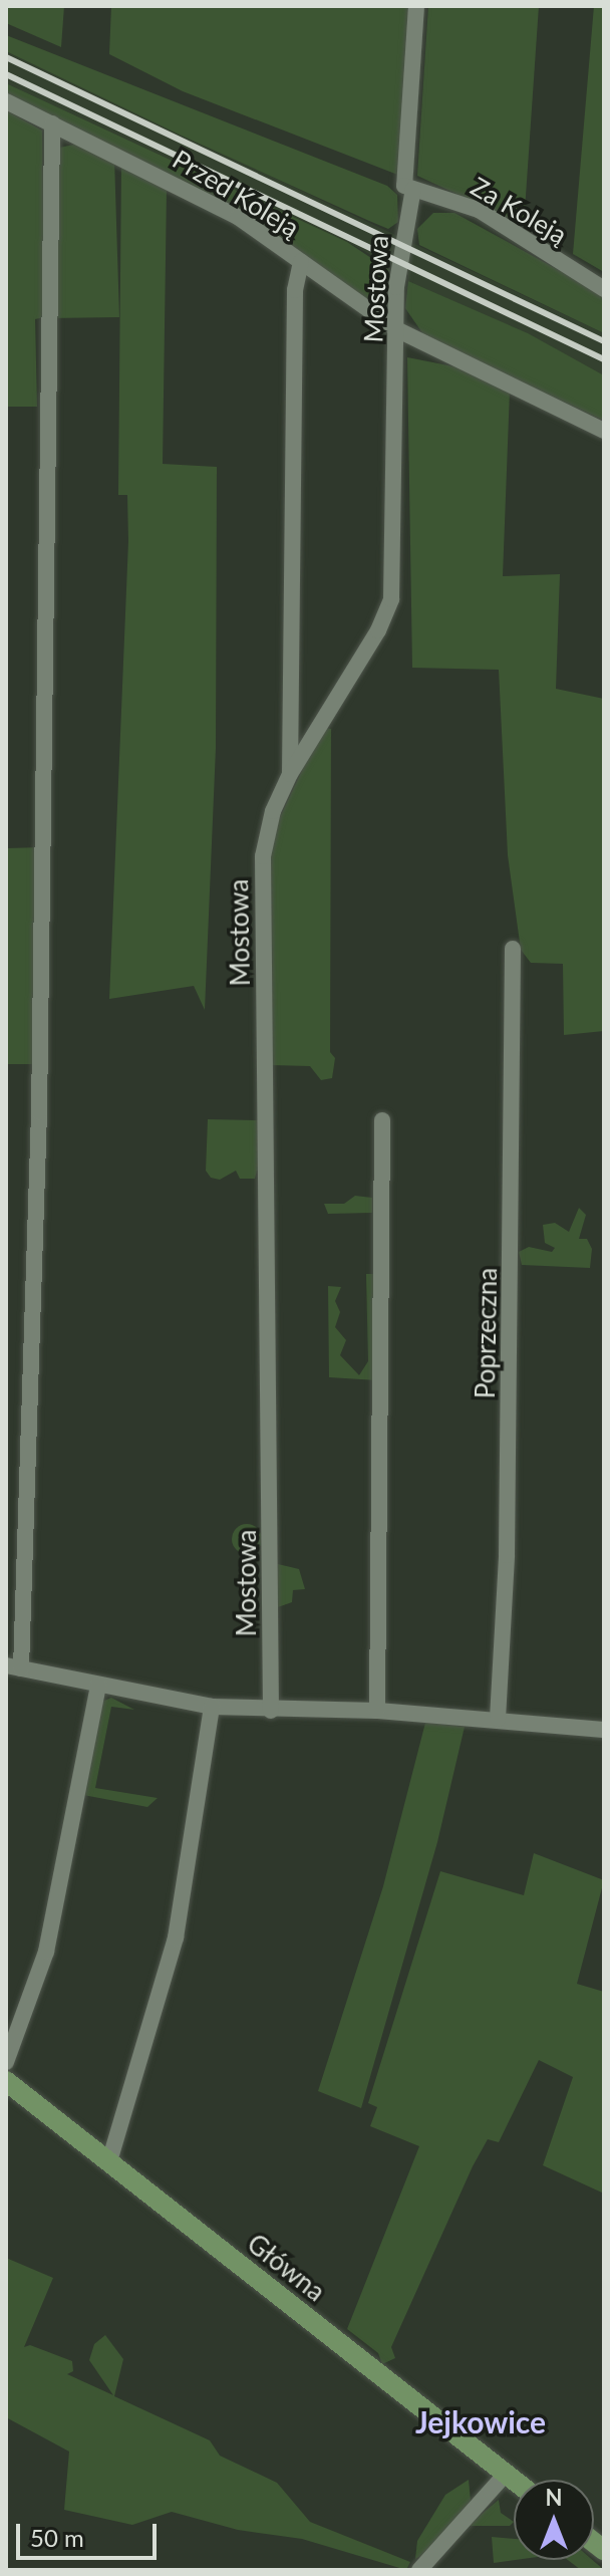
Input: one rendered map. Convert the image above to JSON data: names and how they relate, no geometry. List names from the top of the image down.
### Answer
{
  "streets": {
    "street": [
      "Przed Koleją",
      "Za Koleją",
      "Mostowa",
      "Poprzeczna",
      "Główna"
    ]
  },
  "crossings": [
    ["Przed Koleją", "Mostowa"],
    ["Za Koleją", "Mostowa"]
  ],
  "districts": ["Jejkowice"],
  "scale_bar": "50 m",
  "north": "top"
}
